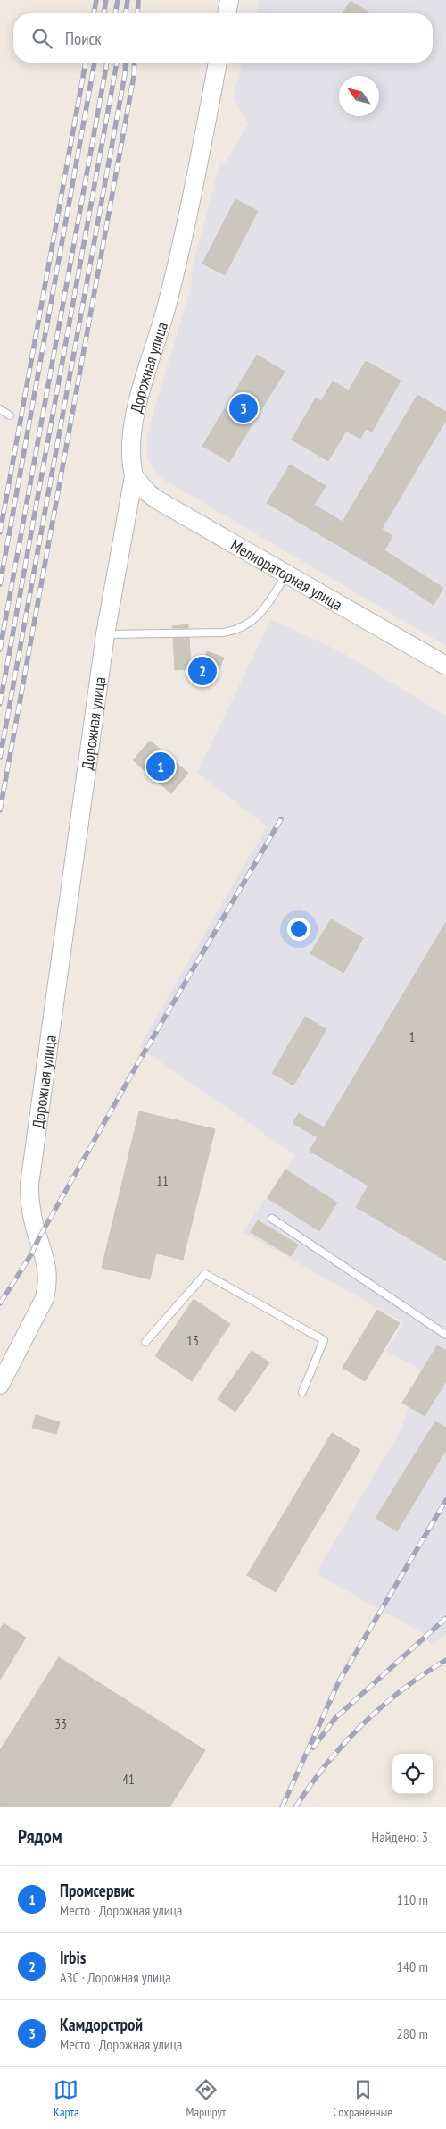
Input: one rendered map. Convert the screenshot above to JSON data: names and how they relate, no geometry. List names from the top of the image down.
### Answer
{
  "streets": {
    "street": ["Дорожная улица", "Мелиораторная улица"]
  },
  "crossings": [
    ["Дорожная улица", "Мелиораторная улица"]
  ],
  "house_numbers": [
    "1",
    "11",
    "13",
    "33",
    "41"
  ],
  "north": "top left",
  "page": {
    "search": "Поиск",
    "pins": ["3", "2", "1"],
    "heading": ["Рядом", "Найдено: 3"],
    "list": [
      {
        "mark": "1",
        "name": "Промсервис",
        "note": "Место · Дорожная улица",
        "value": "110 m"
      },
      {
        "mark": "2",
        "name": "Irbis",
        "note": "АЗС · Дорожная улица",
        "value": "140 m"
      },
      {
        "mark": "3",
        "name": "Камдорстрой",
        "note": "Место · Дорожная улица",
        "value": "280 m"
      }
    ],
    "nav": ["Карта", "Маршрут", "Сохранённые"]
  }
}
